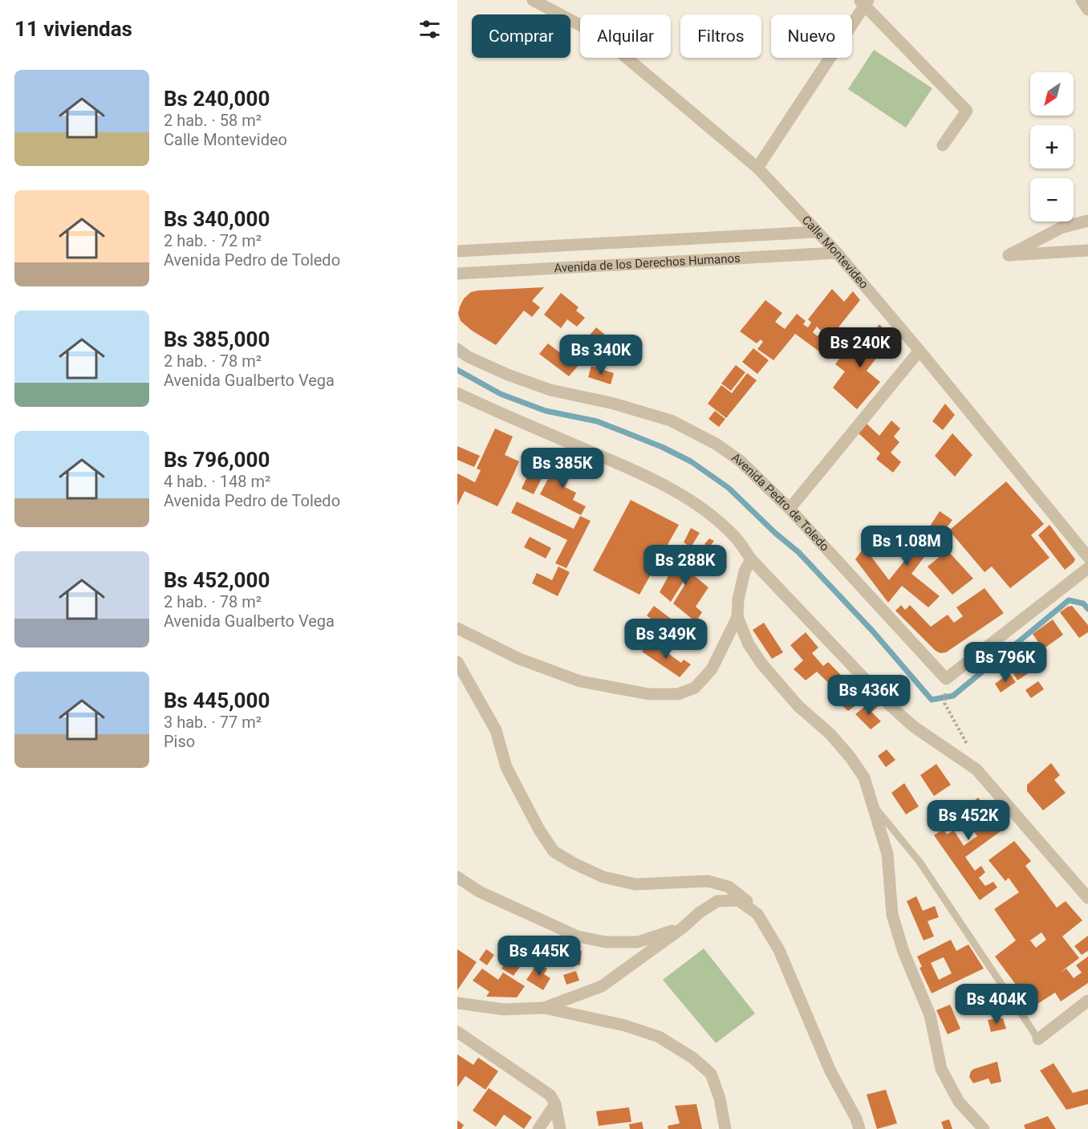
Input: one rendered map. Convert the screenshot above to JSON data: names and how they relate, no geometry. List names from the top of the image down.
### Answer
{
  "streets": {
    "street": ["Calle Montevideo", "Avenida de los Derechos Humanos", "Avenida Pedro de Toledo"]
  },
  "crossings": [
    ["Calle Montevideo", "Avenida de los Derechos Humanos"]
  ],
  "north": "bottom left",
  "page": {
    "heading": "11 viviendas",
    "chip": [
      "Comprar",
      "Alquilar",
      "Filtros",
      "Nuevo"
    ],
    "list": [
      {
        "name": "Bs 240,000",
        "note": "2 hab. · 58 m² · Calle Montevideo"
      },
      {
        "name": "Bs 340,000",
        "note": "2 hab. · 72 m² · Avenida Pedro de Toledo"
      },
      {
        "name": "Bs 385,000",
        "note": "2 hab. · 78 m² · Avenida Gualberto Vega"
      },
      {
        "name": "Bs 796,000",
        "note": "4 hab. · 148 m² · Avenida Pedro de Toledo"
      },
      {
        "name": "Bs 452,000",
        "note": "2 hab. · 78 m² · Avenida Gualberto Vega"
      },
      {
        "name": "Bs 445,000",
        "note": "3 hab. · 77 m² · Piso"
      }
    ],
    "map_buttons": ["+", "−"],
    "price": [
      "Bs 240K",
      "Bs 340K",
      "Bs 385K",
      "Bs 1.08M",
      "Bs 288K",
      "Bs 349K",
      "Bs 796K",
      "Bs 436K",
      "Bs 452K",
      "Bs 445K",
      "Bs 404K"
    ]
  }
}
